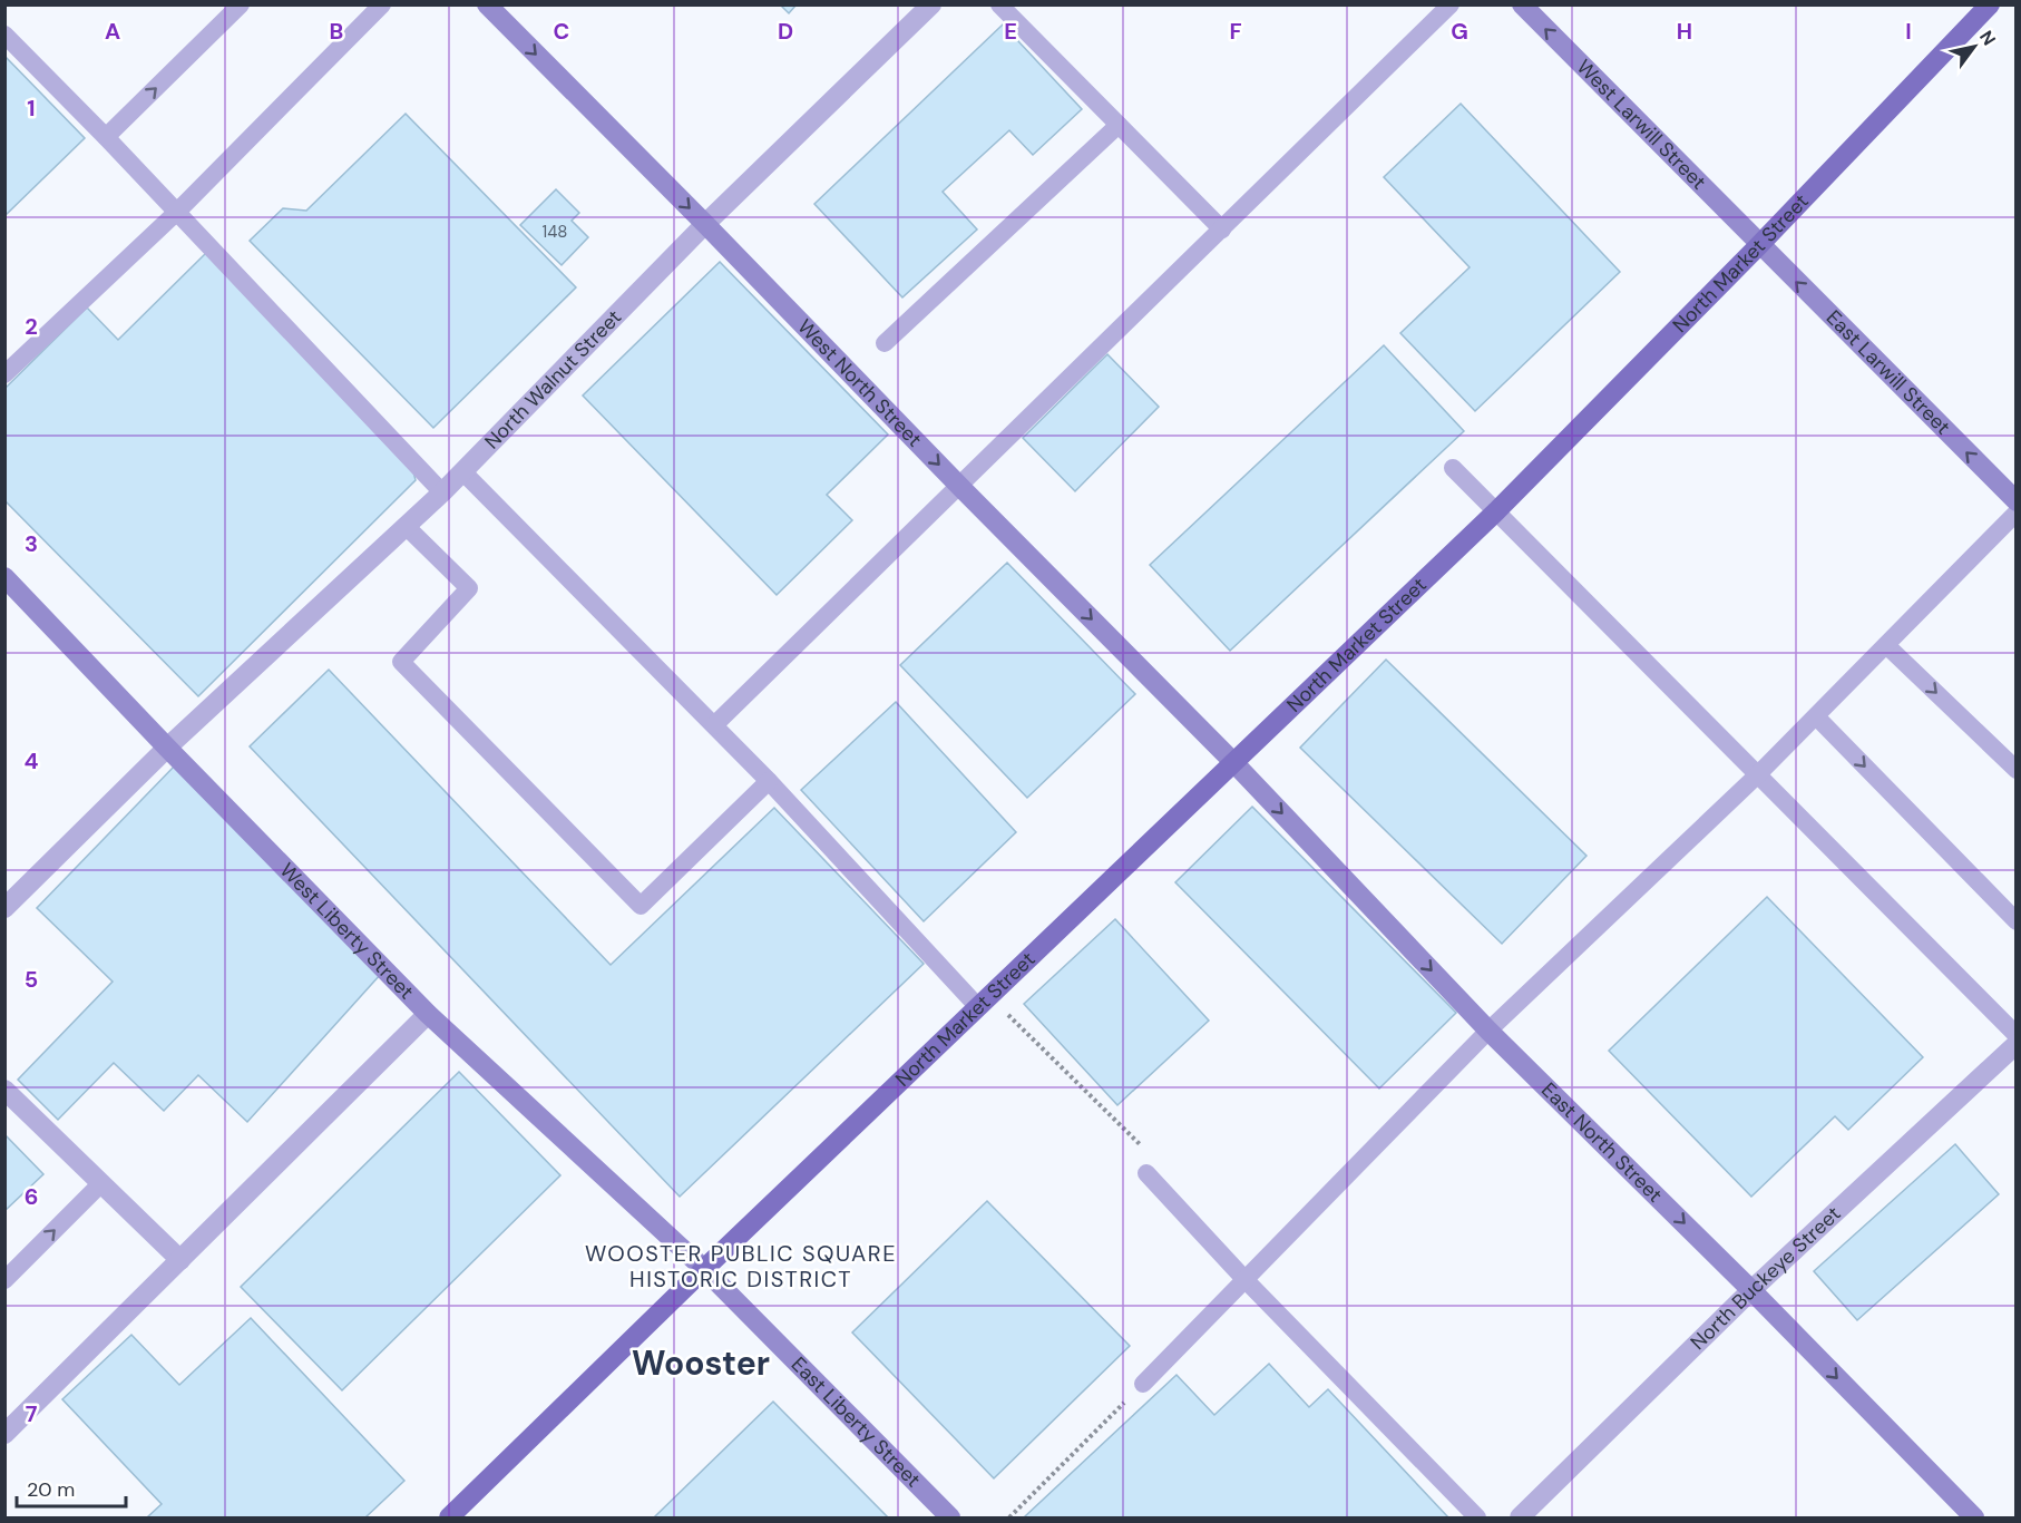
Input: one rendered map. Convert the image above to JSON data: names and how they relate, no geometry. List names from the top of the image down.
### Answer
{
  "streets": {
    "main road": ["North Market Street"],
    "street": [
      "West Larwill Street",
      "East Larwill Street",
      "North Walnut Street",
      "West North Street",
      "West Liberty Street",
      "East North Street",
      "North Buckeye Street",
      "East Liberty Street"
    ]
  },
  "crossings": [
    ["West Larwill Street", "North Market Street"],
    ["West Larwill Street", "East Larwill Street"],
    ["North Market Street", "East Larwill Street"],
    ["North Market Street", "West North Street"],
    ["North Market Street", "West Liberty Street"],
    ["North Market Street", "East North Street"],
    ["North Market Street", "East Liberty Street"],
    ["North Walnut Street", "West North Street"],
    ["North Walnut Street", "West Liberty Street"],
    ["West North Street", "East North Street"],
    ["West Liberty Street", "East Liberty Street"],
    ["East North Street", "North Buckeye Street"]
  ],
  "one_way": [
    "West Larwill Street",
    "East Larwill Street",
    "West North Street",
    "East North Street"
  ],
  "districts": ["WOOSTER PUBLIC SQUARE HISTORIC DISTRICT", "Wooster"],
  "house_numbers": ["148"],
  "scale_bar": "20 m",
  "north": "top right",
  "grid": {
    "columns": [
      "A",
      "B",
      "C",
      "D",
      "E",
      "F",
      "G",
      "H",
      "I"
    ],
    "rows": [
      "1",
      "2",
      "3",
      "4",
      "5",
      "6",
      "7"
    ]
  }
}
